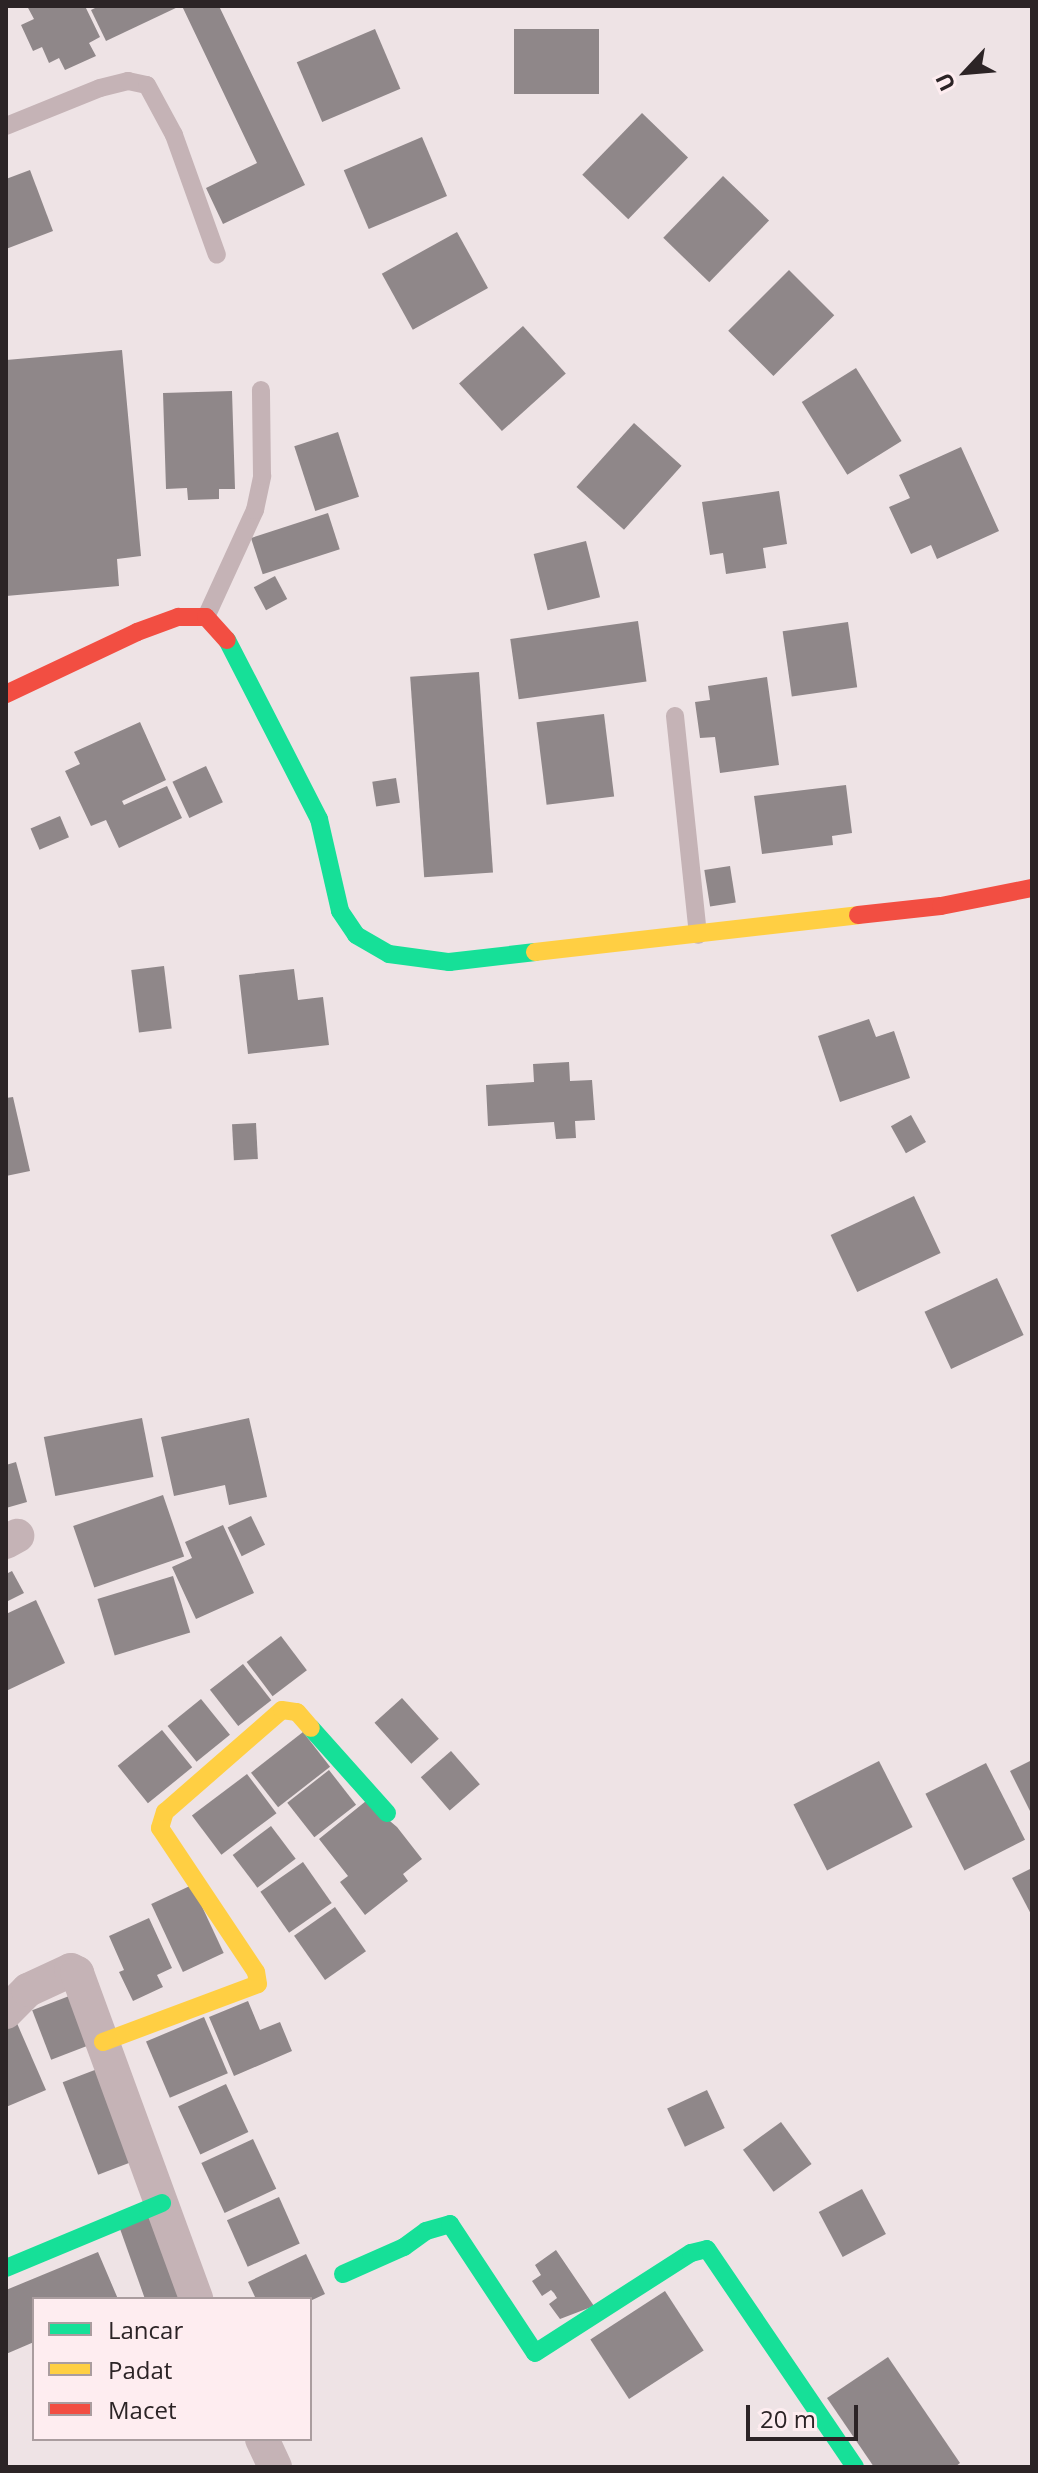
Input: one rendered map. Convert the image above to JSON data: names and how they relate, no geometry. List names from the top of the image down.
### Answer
{
  "legend": ["Lancar", "Padat", "Macet"],
  "scale_bar": "20 m",
  "north": "bottom left"
}
